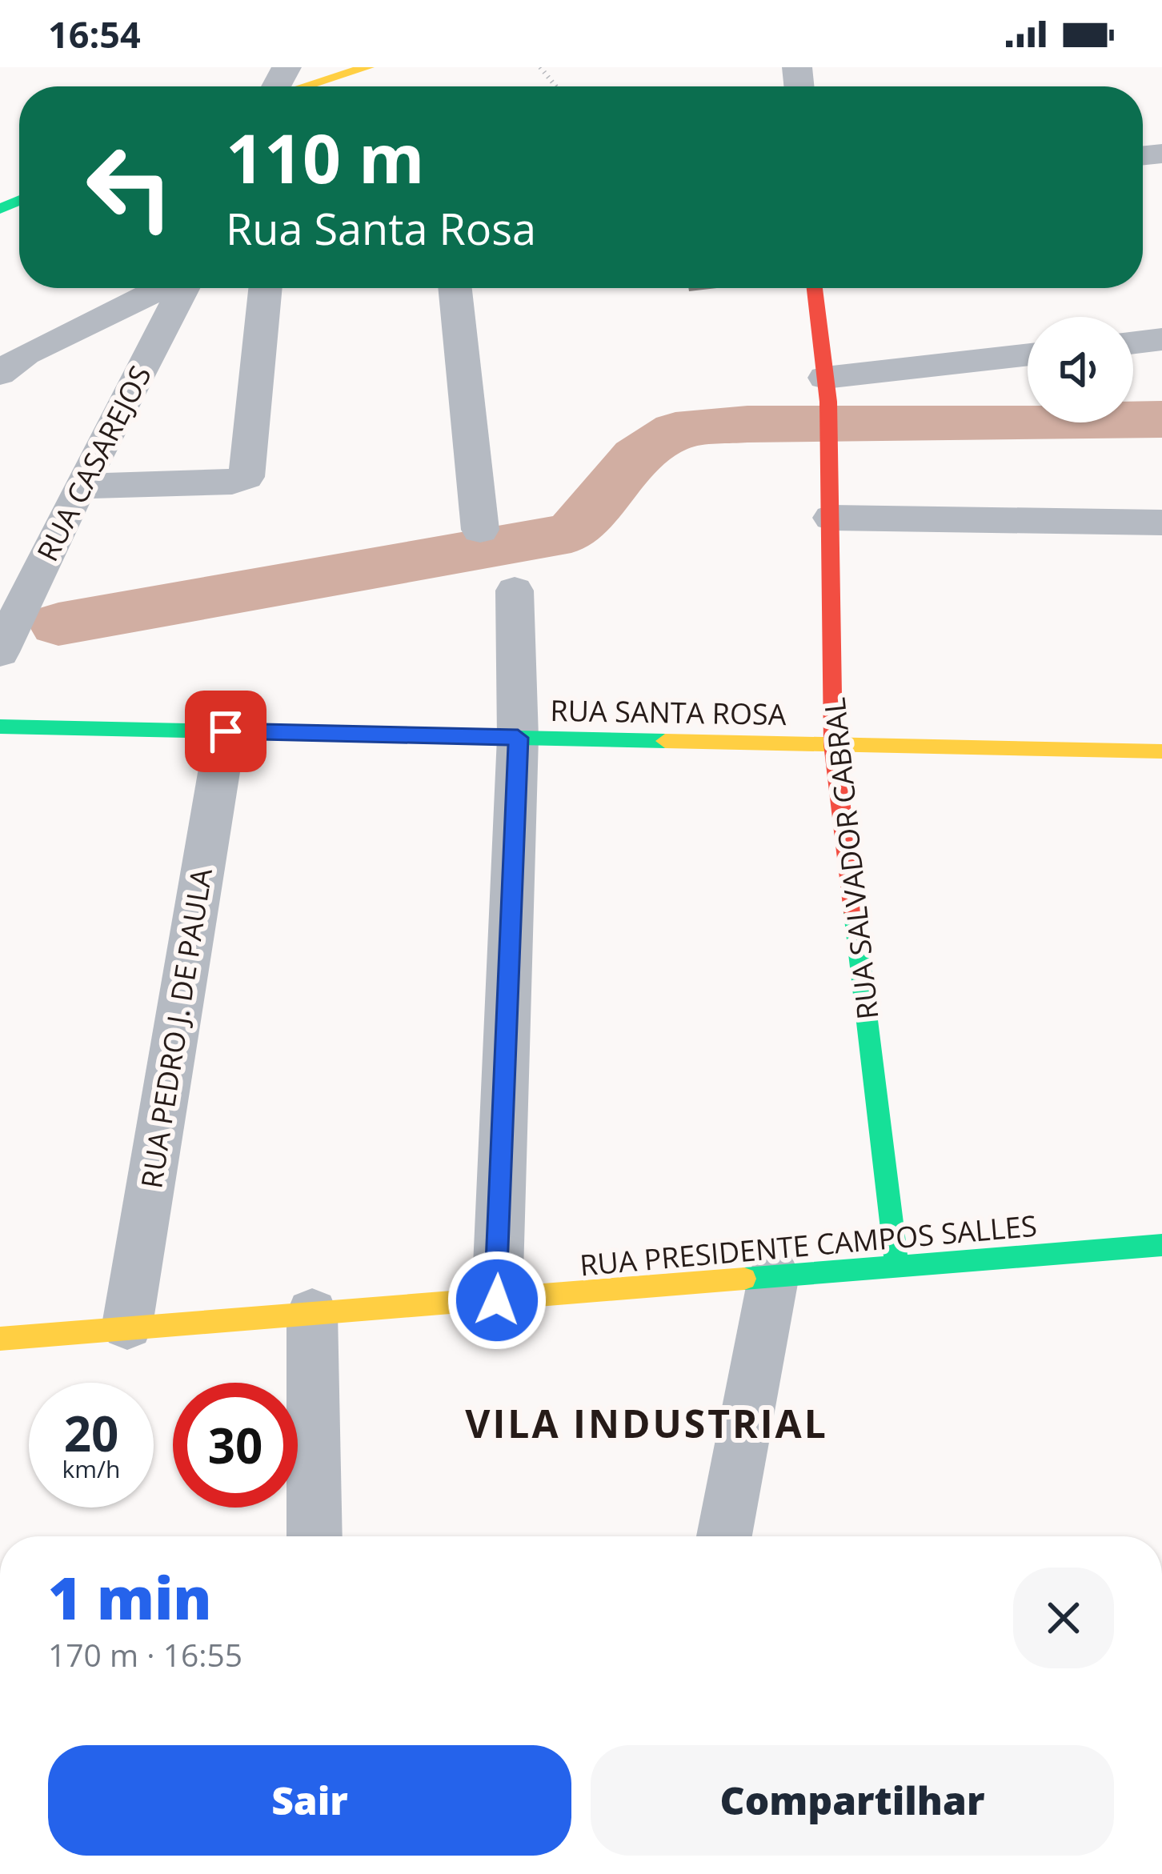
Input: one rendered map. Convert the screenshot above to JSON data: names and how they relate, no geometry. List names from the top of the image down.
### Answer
{
  "streets": {
    "street": [
      "RUA CASAREJOS",
      "RUA SANTA ROSA",
      "RUA SALVADOR CABRAL",
      "RUA PEDRO J. DE PAULA",
      "RUA PRESIDENTE CAMPOS SALLES"
    ]
  },
  "crossings": [
    ["RUA SANTA ROSA", "RUA SALVADOR CABRAL"],
    ["RUA SANTA ROSA", "RUA PEDRO J. DE PAULA"],
    ["RUA SALVADOR CABRAL", "RUA PRESIDENTE CAMPOS SALLES"],
    ["RUA PEDRO J. DE PAULA", "RUA PRESIDENTE CAMPOS SALLES"]
  ],
  "districts": ["VILA INDUSTRIAL"],
  "page": {
    "status": "16:54",
    "turn": ["110 m", "Rua Santa Rosa"],
    "speed": "20 km/h",
    "limit": "30",
    "heading": ["1 min", "170 m · 16:55"],
    "buttons": ["Sair", "Compartilhar"]
  }
}
